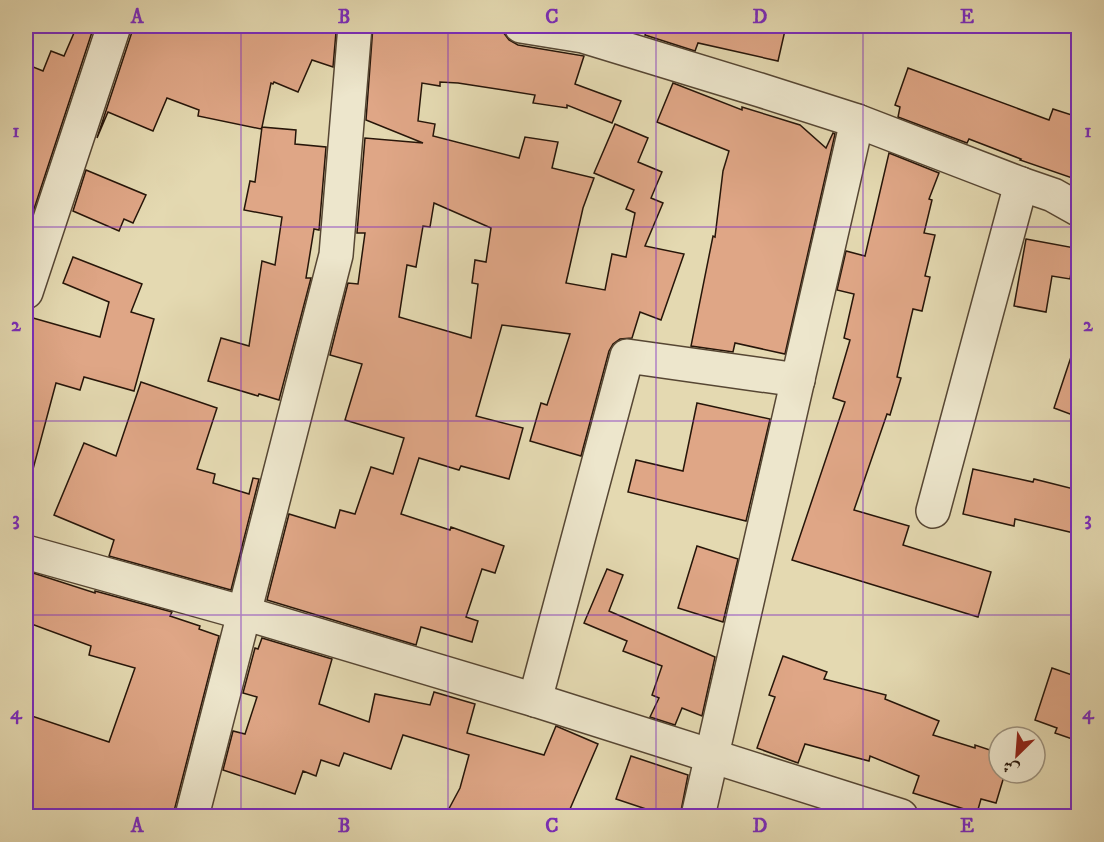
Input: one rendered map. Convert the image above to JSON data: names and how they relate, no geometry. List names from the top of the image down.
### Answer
{
  "north": "bottom left",
  "grid": {
    "columns": [
      "A",
      "B",
      "C",
      "D",
      "E"
    ],
    "rows": [
      "1",
      "2",
      "3",
      "4"
    ]
  }
}
